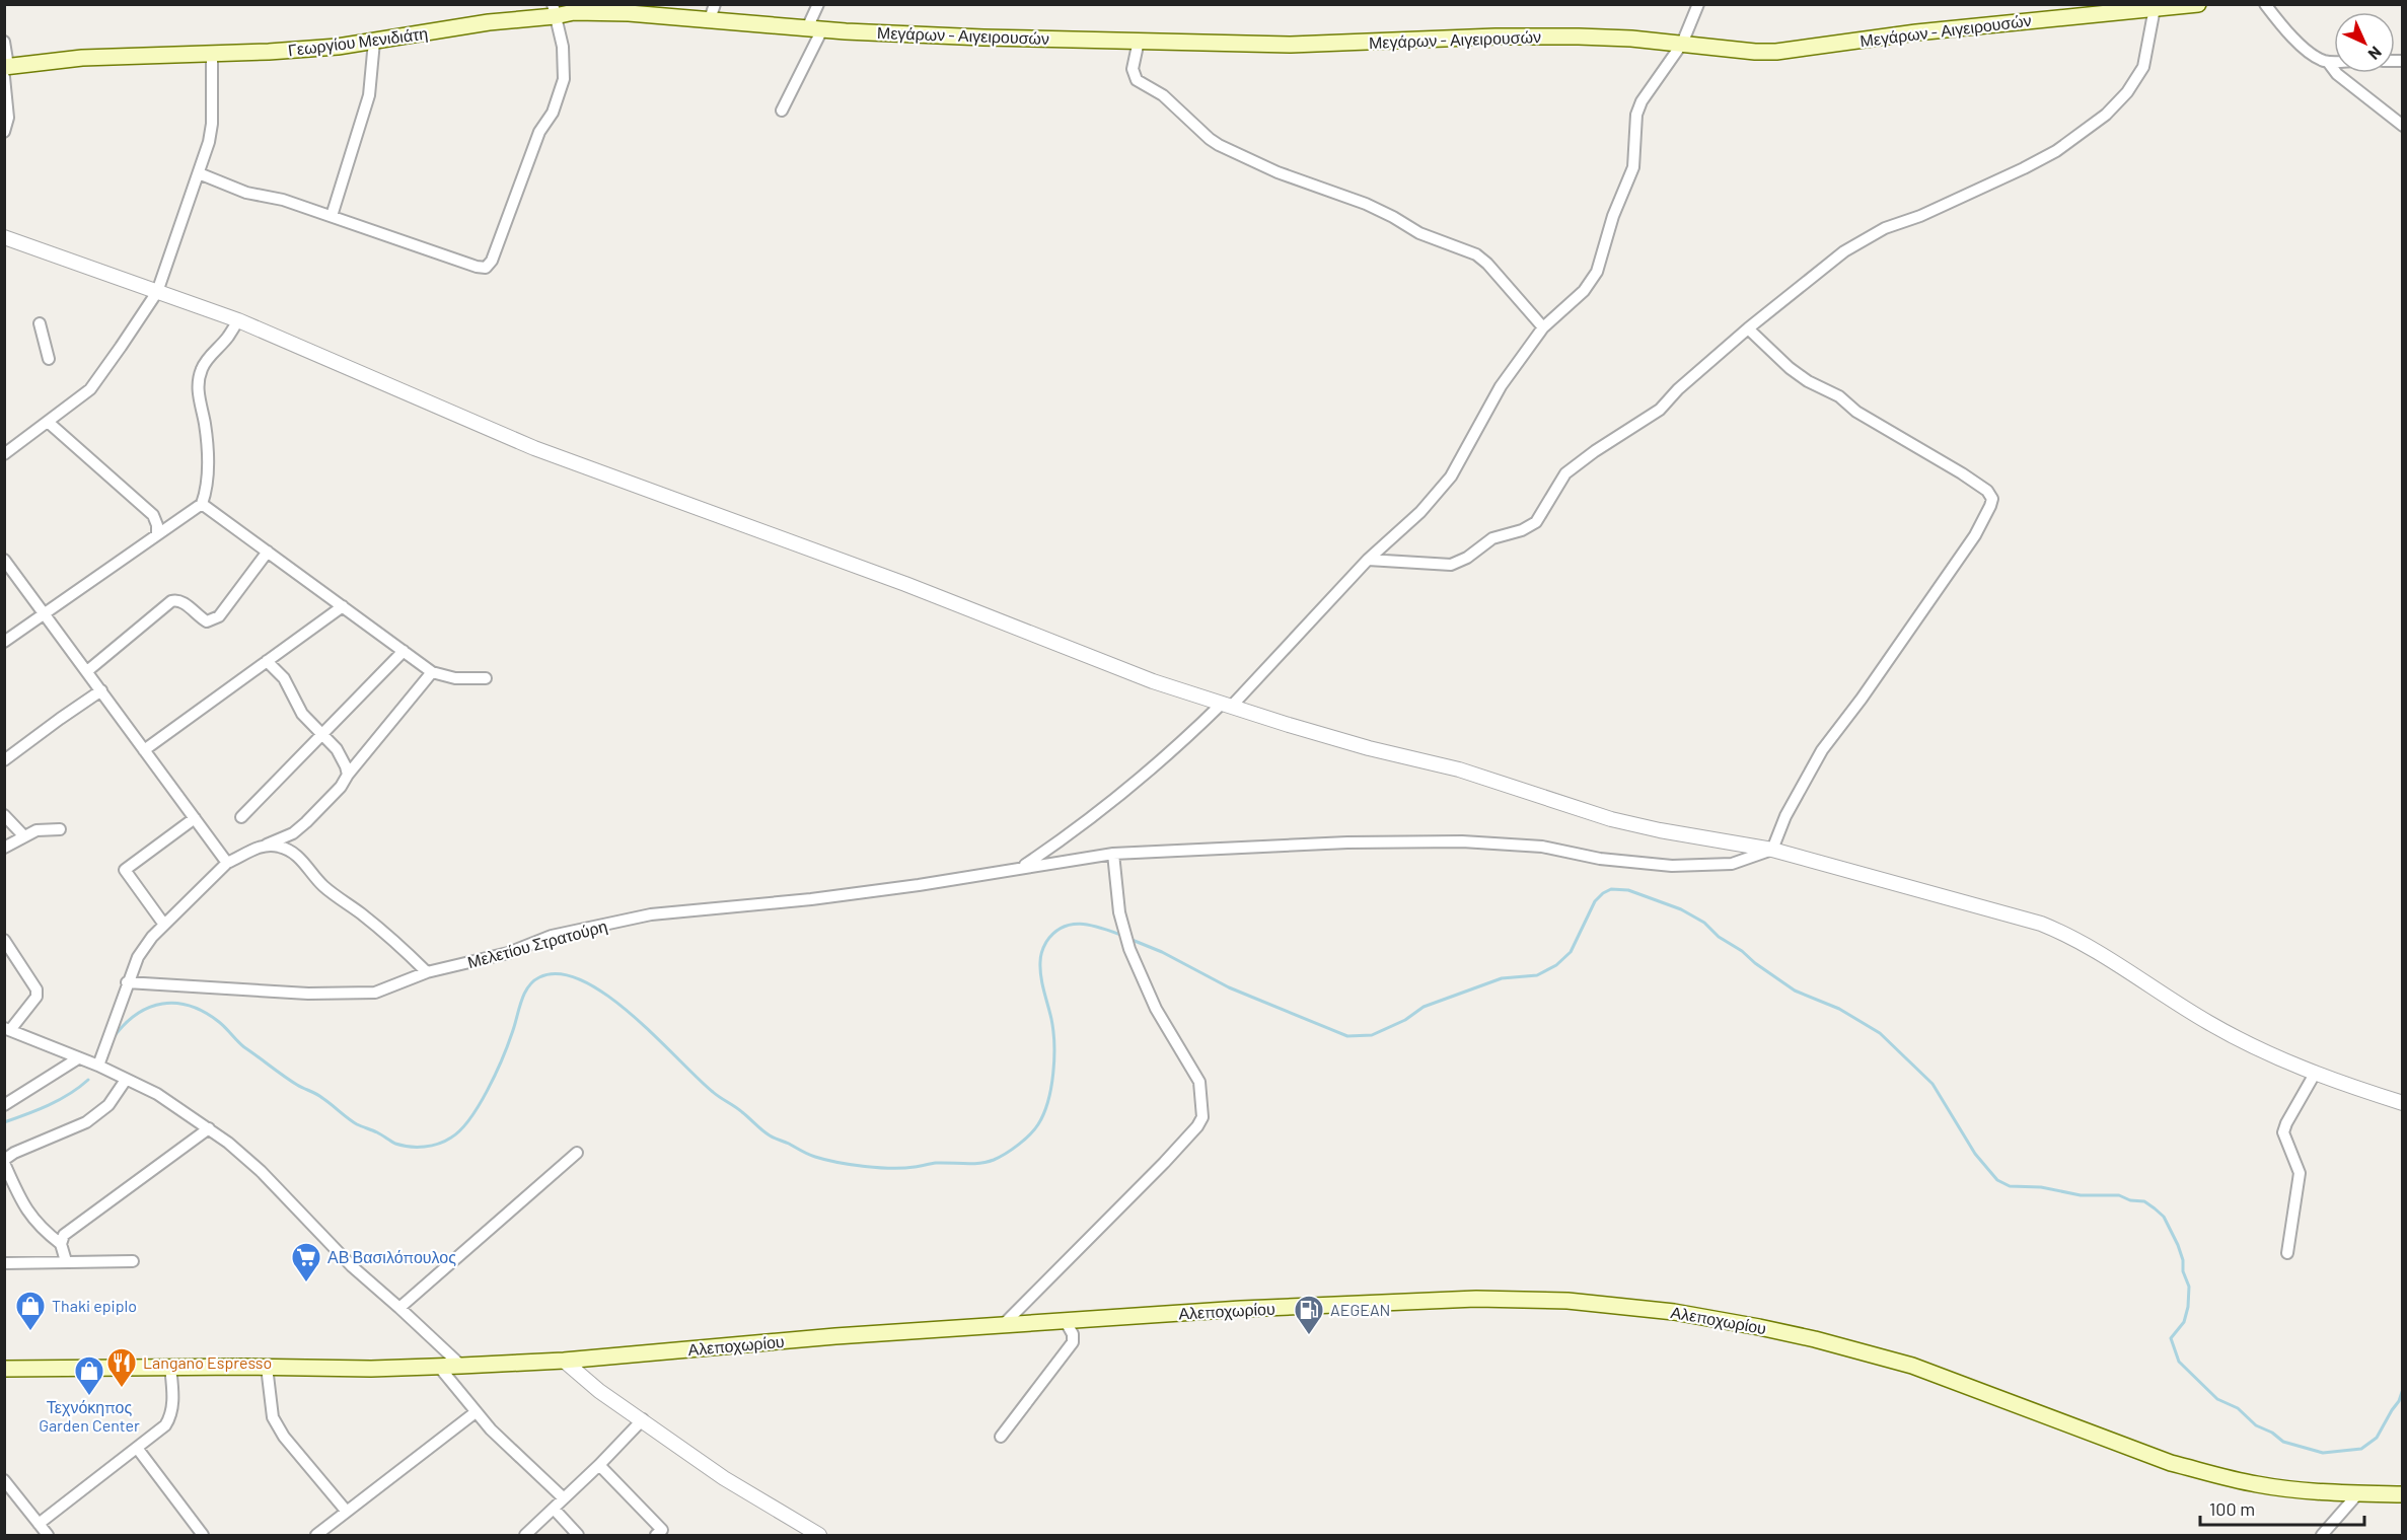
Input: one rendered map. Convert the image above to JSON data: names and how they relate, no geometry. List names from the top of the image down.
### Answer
{
  "streets": {
    "main road": ["Μεγάρων - Αιγειρουσών", "Γεωργίου Μενιδιάτη", "Αλεποχωρίου"],
    "street": ["Μελετίου Στρατούρη"]
  },
  "crossings": [
    ["Μεγάρων - Αιγειρουσών", "Γεωργίου Μενιδιάτη"]
  ],
  "places": {
    "supermarket": ["ΑΒ Βασιλόπουλος"],
    "shop": ["Thaki epiplo", "Τεχνόκηπος Garden Center"],
    "fuel station": ["AEGEAN"],
    "restaurant": ["Langano Espresso"]
  },
  "scale_bar": "100 m",
  "north": "bottom right"
}
